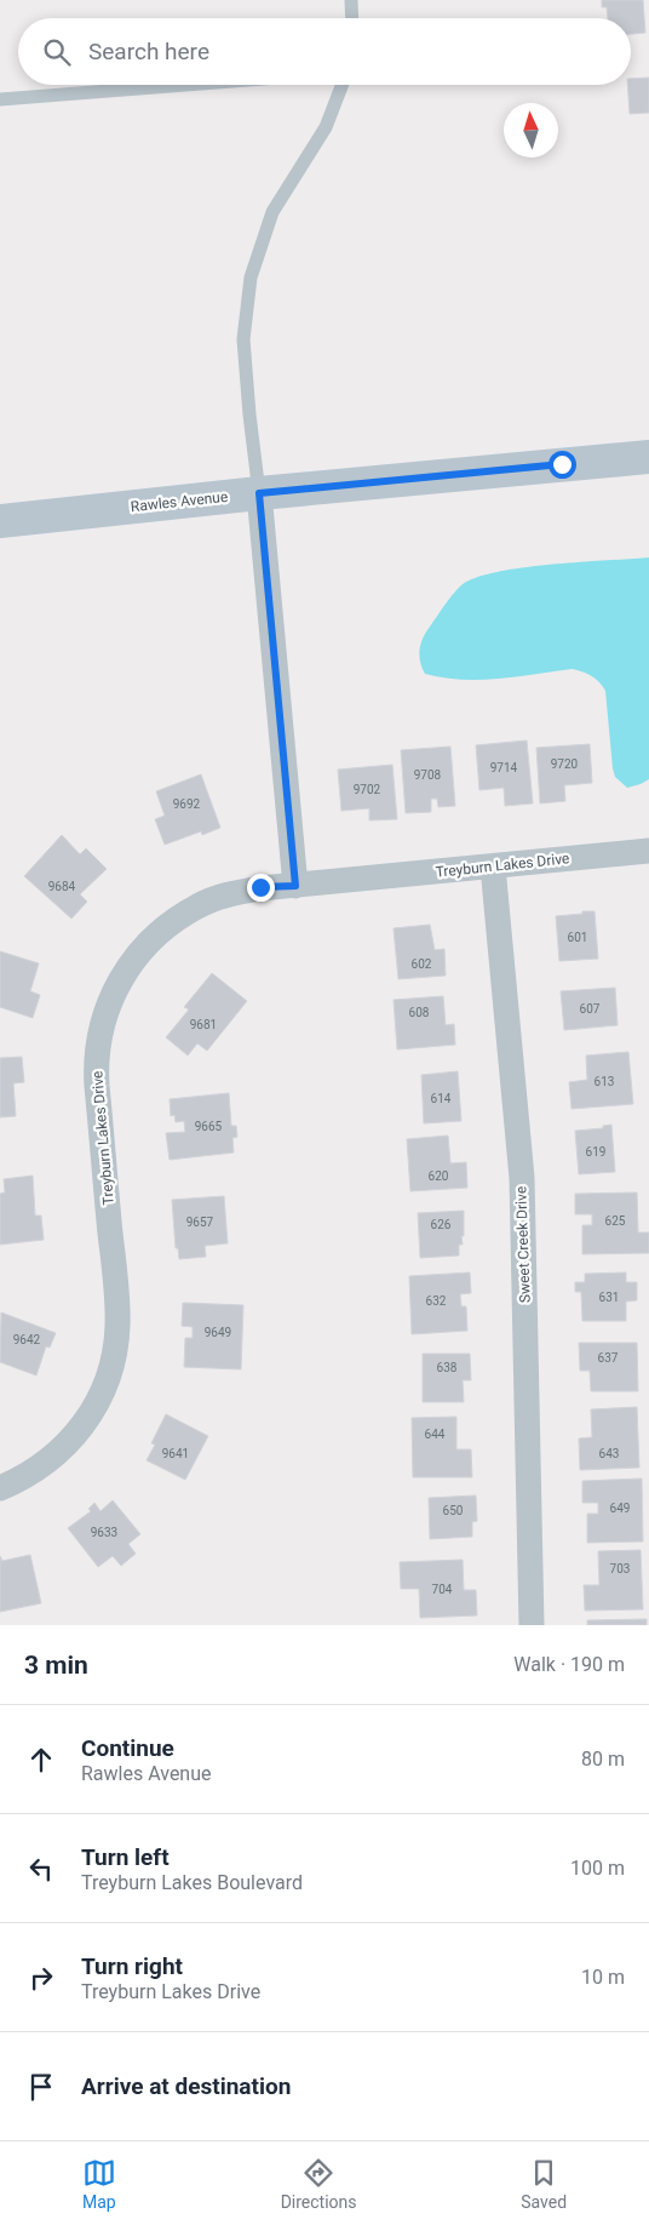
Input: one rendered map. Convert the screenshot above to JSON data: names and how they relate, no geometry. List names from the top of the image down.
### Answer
{
  "streets": {
    "street": ["Rawles Avenue", "Treyburn Lakes Drive", "Sweet Creek Drive"]
  },
  "crossings": [
    ["Treyburn Lakes Drive", "Sweet Creek Drive"]
  ],
  "house_numbers": [
    "9720",
    "9714",
    "9708",
    "9702",
    "9692",
    "9684",
    "601",
    "602",
    "607",
    "608",
    "9681",
    "613",
    "614",
    "9665",
    "619",
    "620",
    "625",
    "9657",
    "626",
    "631",
    "632",
    "9649",
    "9642",
    "637",
    "638",
    "644",
    "9641",
    "643",
    "649",
    "650",
    "9633",
    "703",
    "704"
  ],
  "north": "top",
  "page": {
    "search": "Search here",
    "heading": ["3 min", "Walk · 190 m"],
    "list": [
      ["Continue", "Rawles Avenue", "80 m"],
      ["Turn left", "Treyburn Lakes Boulevard", "100 m"],
      ["Turn right", "Treyburn Lakes Drive", "10 m"],
      "Arrive at destination"
    ],
    "nav": ["Map", "Directions", "Saved"]
  }
}
